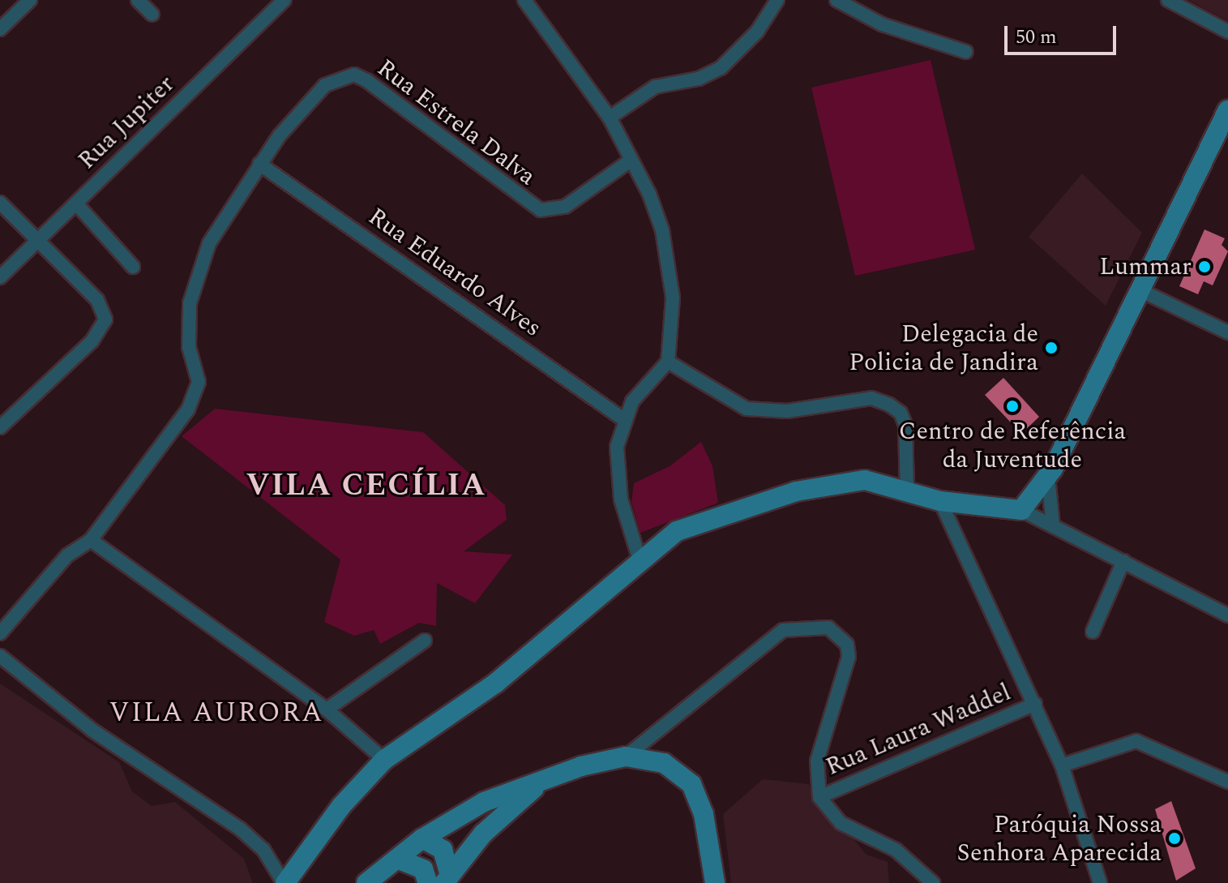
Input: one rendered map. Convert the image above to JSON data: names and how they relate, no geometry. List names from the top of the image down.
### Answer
{
  "streets": {
    "street": [
      "Rua Jupiter",
      "Rua Estrela Dalva",
      "Rua Eduardo Alves",
      "Rua Laura Waddel"
    ]
  },
  "crossings": [
    ["Rua Estrela Dalva", "Rua Eduardo Alves"]
  ],
  "districts": ["VILA CECÍLIA", "VILA AURORA"],
  "places": [
    "Lummar",
    "Delegacia de Policia de Jandira",
    "Centro de Referência da Juventude",
    "Paróquia Nossa Senhora Aparecida"
  ],
  "scale_bar": "50 m"
}
